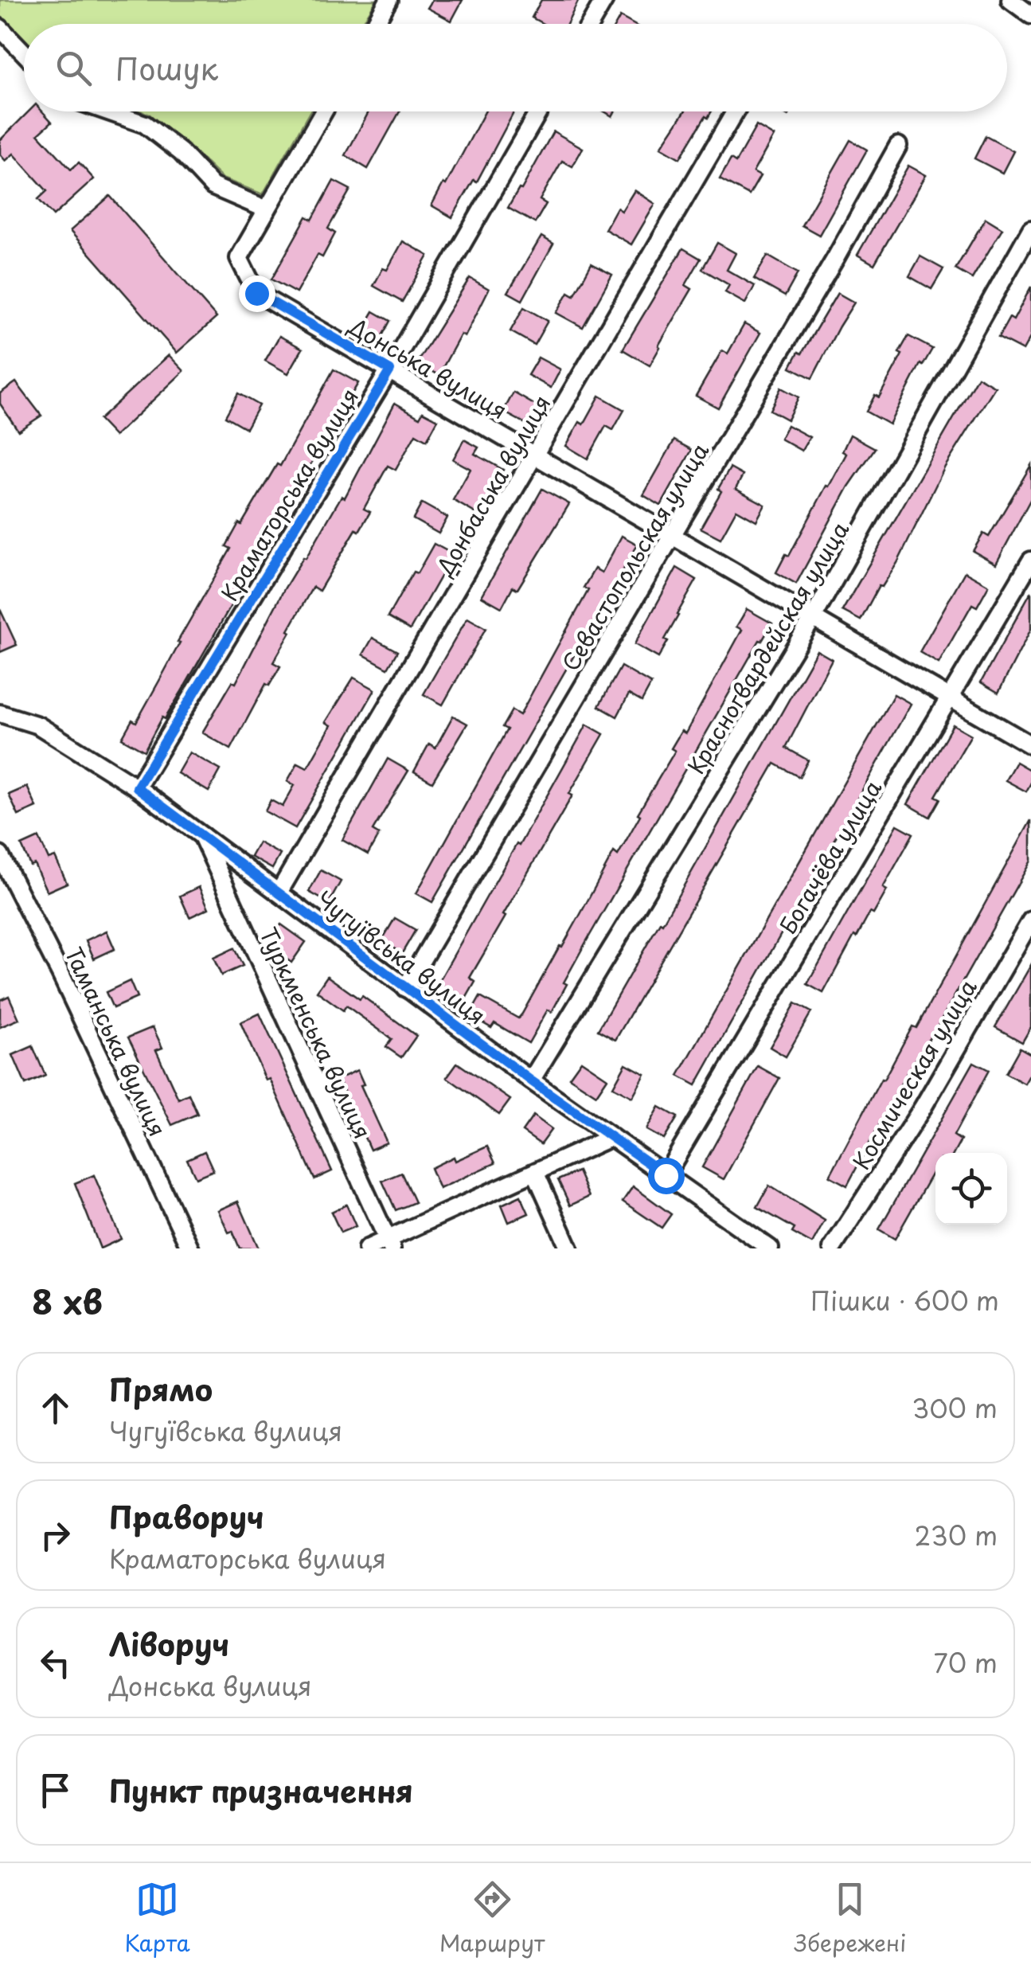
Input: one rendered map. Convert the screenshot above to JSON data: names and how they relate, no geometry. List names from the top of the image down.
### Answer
{
  "streets": {
    "street": [
      "Донська вулиця",
      "Донбаська вулиця",
      "Краматорська вулиця",
      "Севастопольская улица",
      "Красногвардейская улица",
      "Богачёва улица",
      "Чугуївська вулиця",
      "Туркменська вулиця",
      "Таманська вулиця",
      "Космическая улица"
    ]
  },
  "crossings": [
    ["Донська вулиця", "Донбаська вулиця"],
    ["Донська вулиця", "Краматорська вулиця"],
    ["Донська вулиця", "Севастопольская улица"],
    ["Донська вулиця", "Красногвардейская улица"],
    ["Донська вулиця", "Богачёва улица"],
    ["Донбаська вулиця", "Чугуївська вулиця"],
    ["Краматорська вулиця", "Чугуївська вулиця"],
    ["Севастопольская улица", "Чугуївська вулиця"],
    ["Красногвардейская улица", "Чугуївська вулиця"],
    ["Богачёва улица", "Чугуївська вулиця"],
    ["Чугуївська вулиця", "Туркменська вулиця"]
  ],
  "page": {
    "search": "Пошук",
    "heading": ["8 хв", "Пішки · 600 m"],
    "list": [
      ["Прямо", "Чугуївська вулиця", "300 m"],
      ["Праворуч", "Краматорська вулиця", "230 m"],
      ["Ліворуч", "Донська вулиця", "70 m"],
      "Пункт призначення"
    ],
    "nav": ["Карта", "Маршрут", "Збережені"]
  }
}
